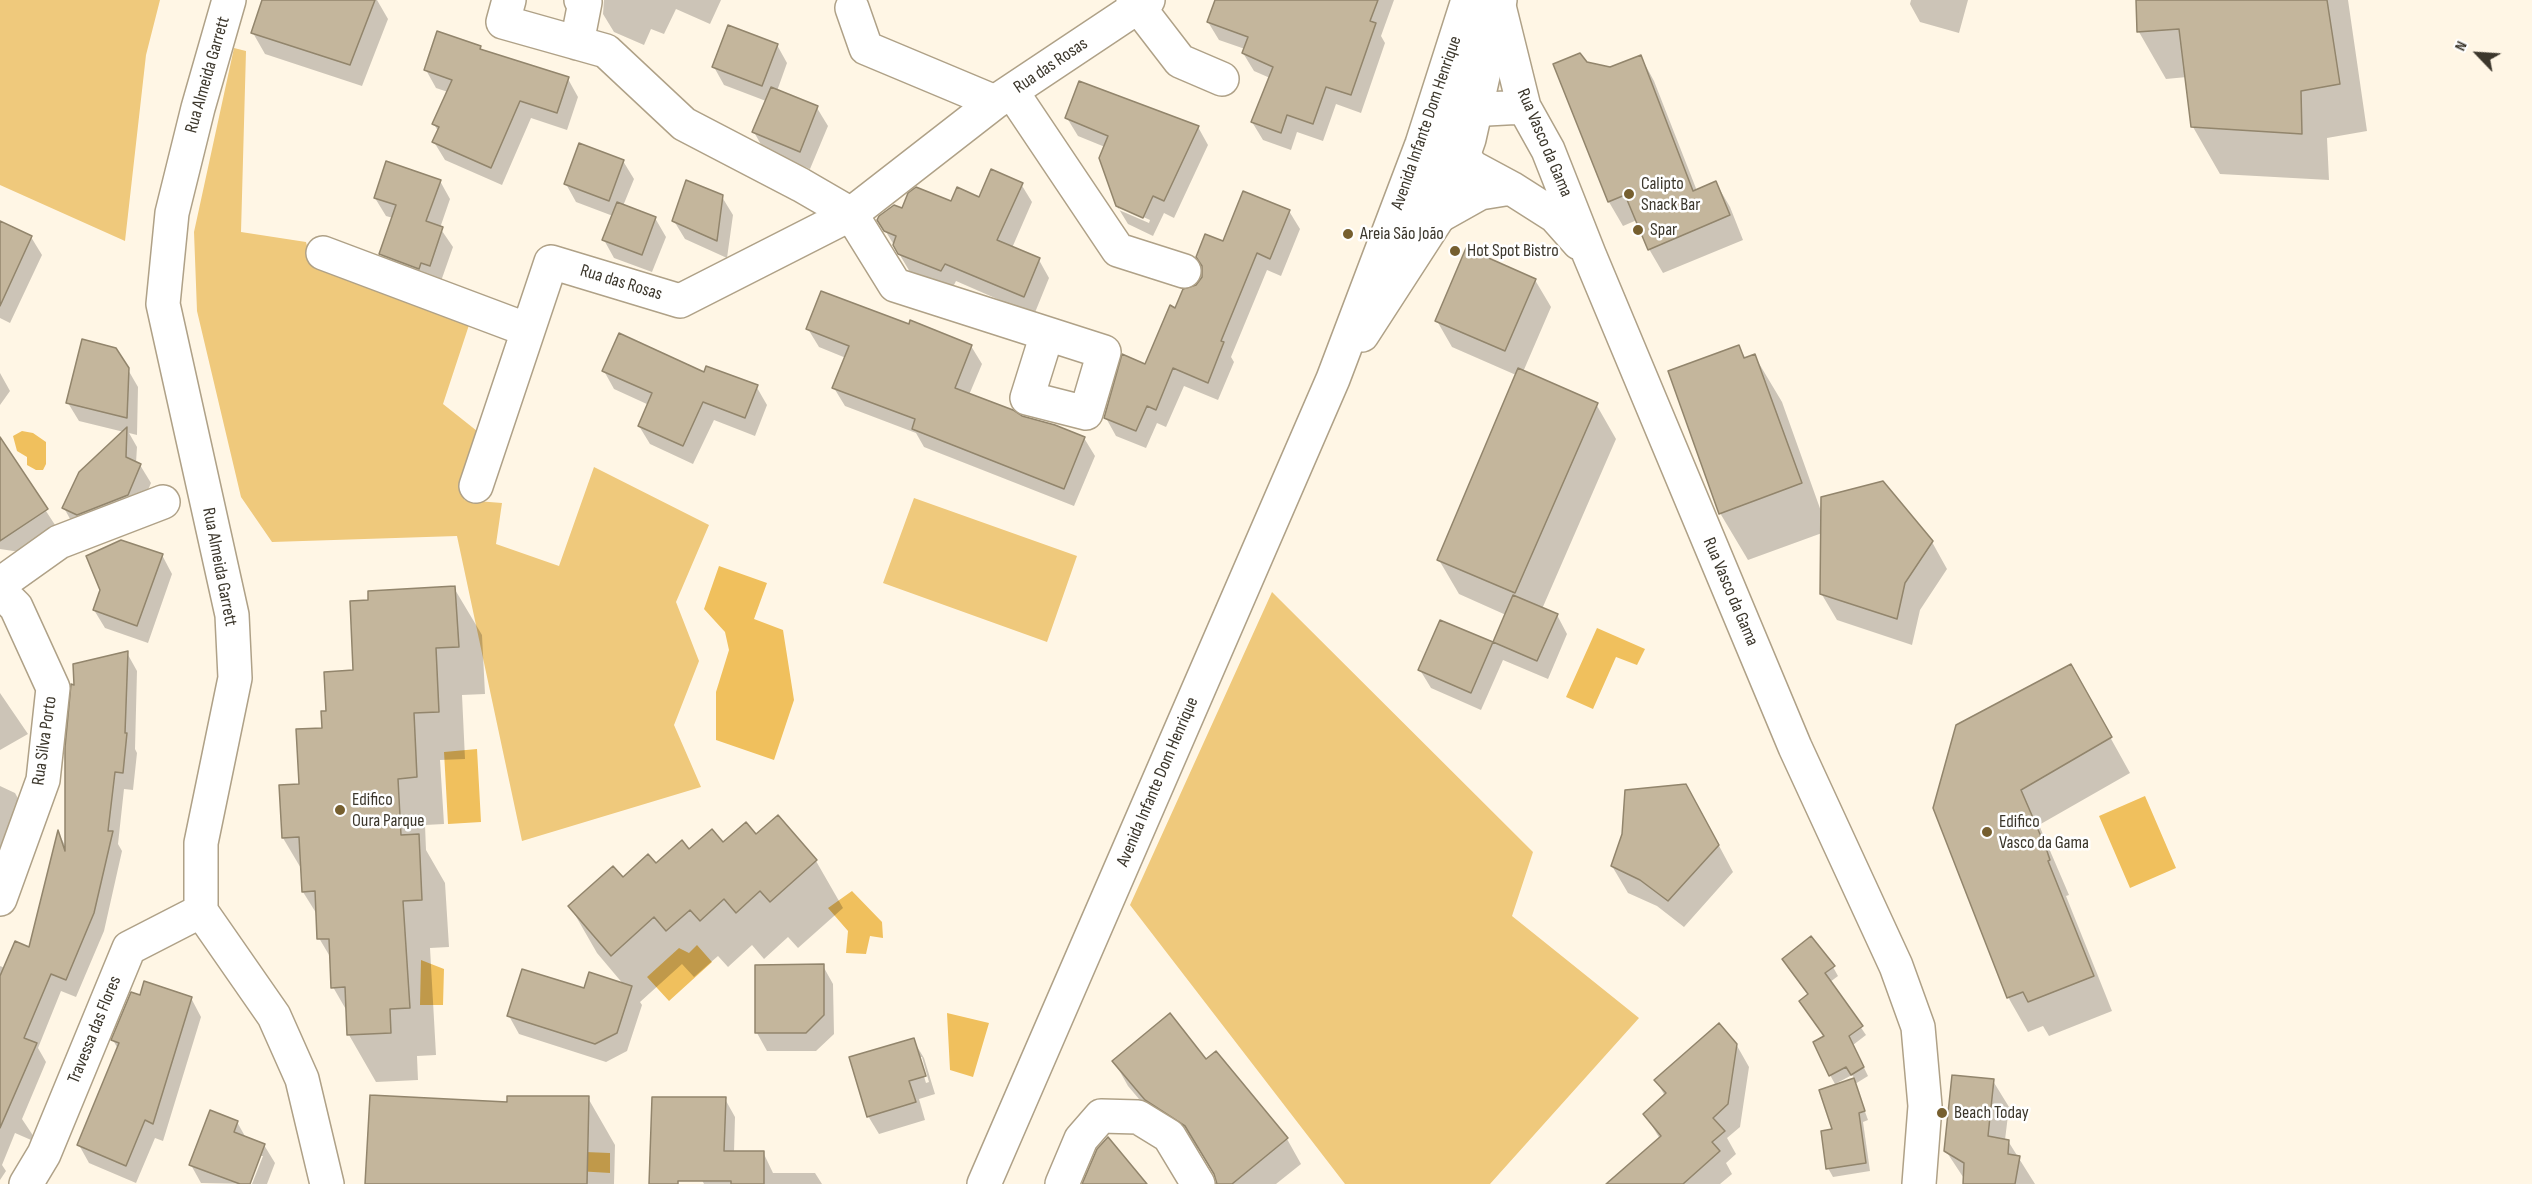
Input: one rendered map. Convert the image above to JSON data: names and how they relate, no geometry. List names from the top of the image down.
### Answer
{
  "streets": {
    "street": [
      "Rua das Rosas",
      "Rua Almeida Garrett",
      "Avenida Infante Dom Henrique",
      "Rua Vasco da Gama",
      "Rua Silva Porto",
      "Travessa das Flores"
    ]
  },
  "crossings": [
    ["Rua Almeida Garrett", "Travessa das Flores"],
    ["Avenida Infante Dom Henrique", "Rua Vasco da Gama"]
  ],
  "places": [
    "Calipto Snack Bar",
    "Spar",
    "Areia São João",
    "Hot Spot Bistro",
    "Edifico Oura Parque",
    "Edifico Vasco da Gama",
    "Beach Today"
  ],
  "north": "top left"
}
